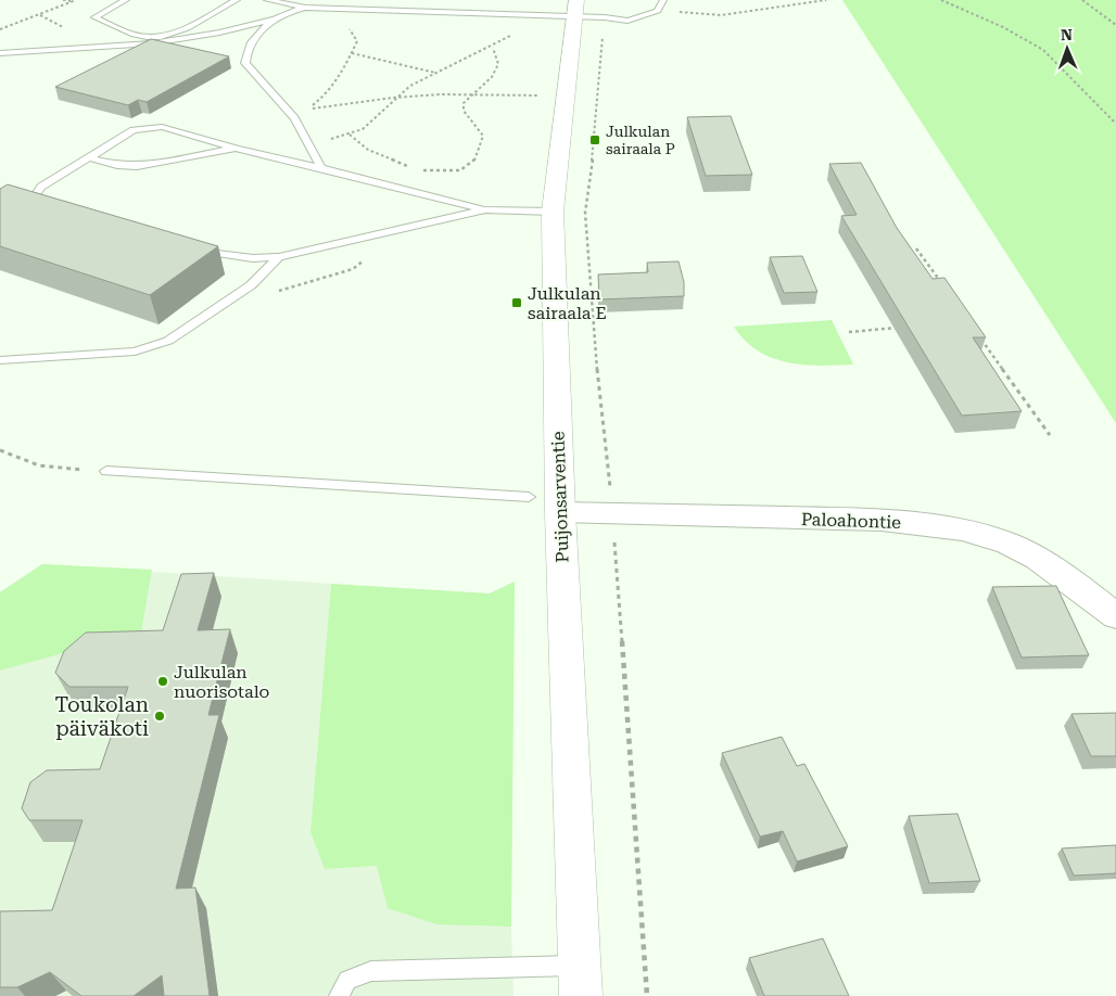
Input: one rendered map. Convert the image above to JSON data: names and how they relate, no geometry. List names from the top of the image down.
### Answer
{
  "streets": {
    "main road": ["Puijonsarventie"],
    "street": ["Paloahontie"]
  },
  "crossings": [
    ["Puijonsarventie", "Paloahontie"]
  ],
  "places": {
    "transit": ["Julkulan sairaala P", "Julkulan sairaala E"],
    "other": ["Julkulan nuorisotalo", "Toukolan päiväkoti"]
  },
  "north": "top"
}
